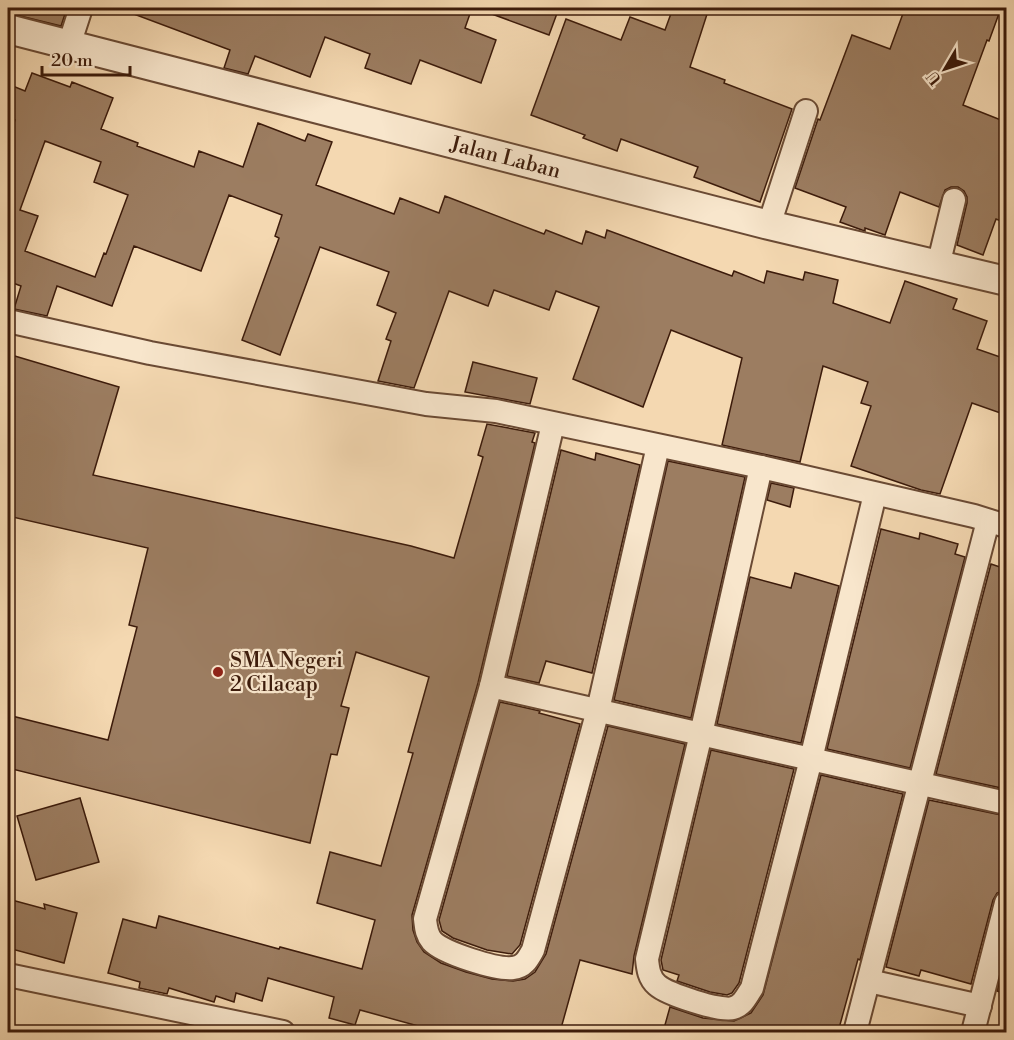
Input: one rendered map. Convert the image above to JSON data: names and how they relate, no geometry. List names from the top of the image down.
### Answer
{
  "streets": {
    "street": ["Jalan Laban"]
  },
  "places": ["SMA Negeri 2 Cilacap"],
  "scale_bar": "20 m",
  "north": "bottom left"
}
